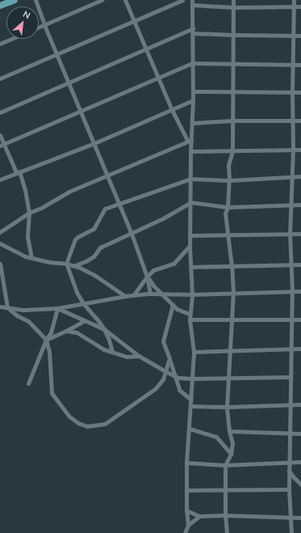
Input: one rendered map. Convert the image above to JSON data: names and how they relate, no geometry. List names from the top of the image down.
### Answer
{
  "north": "top right"
}
